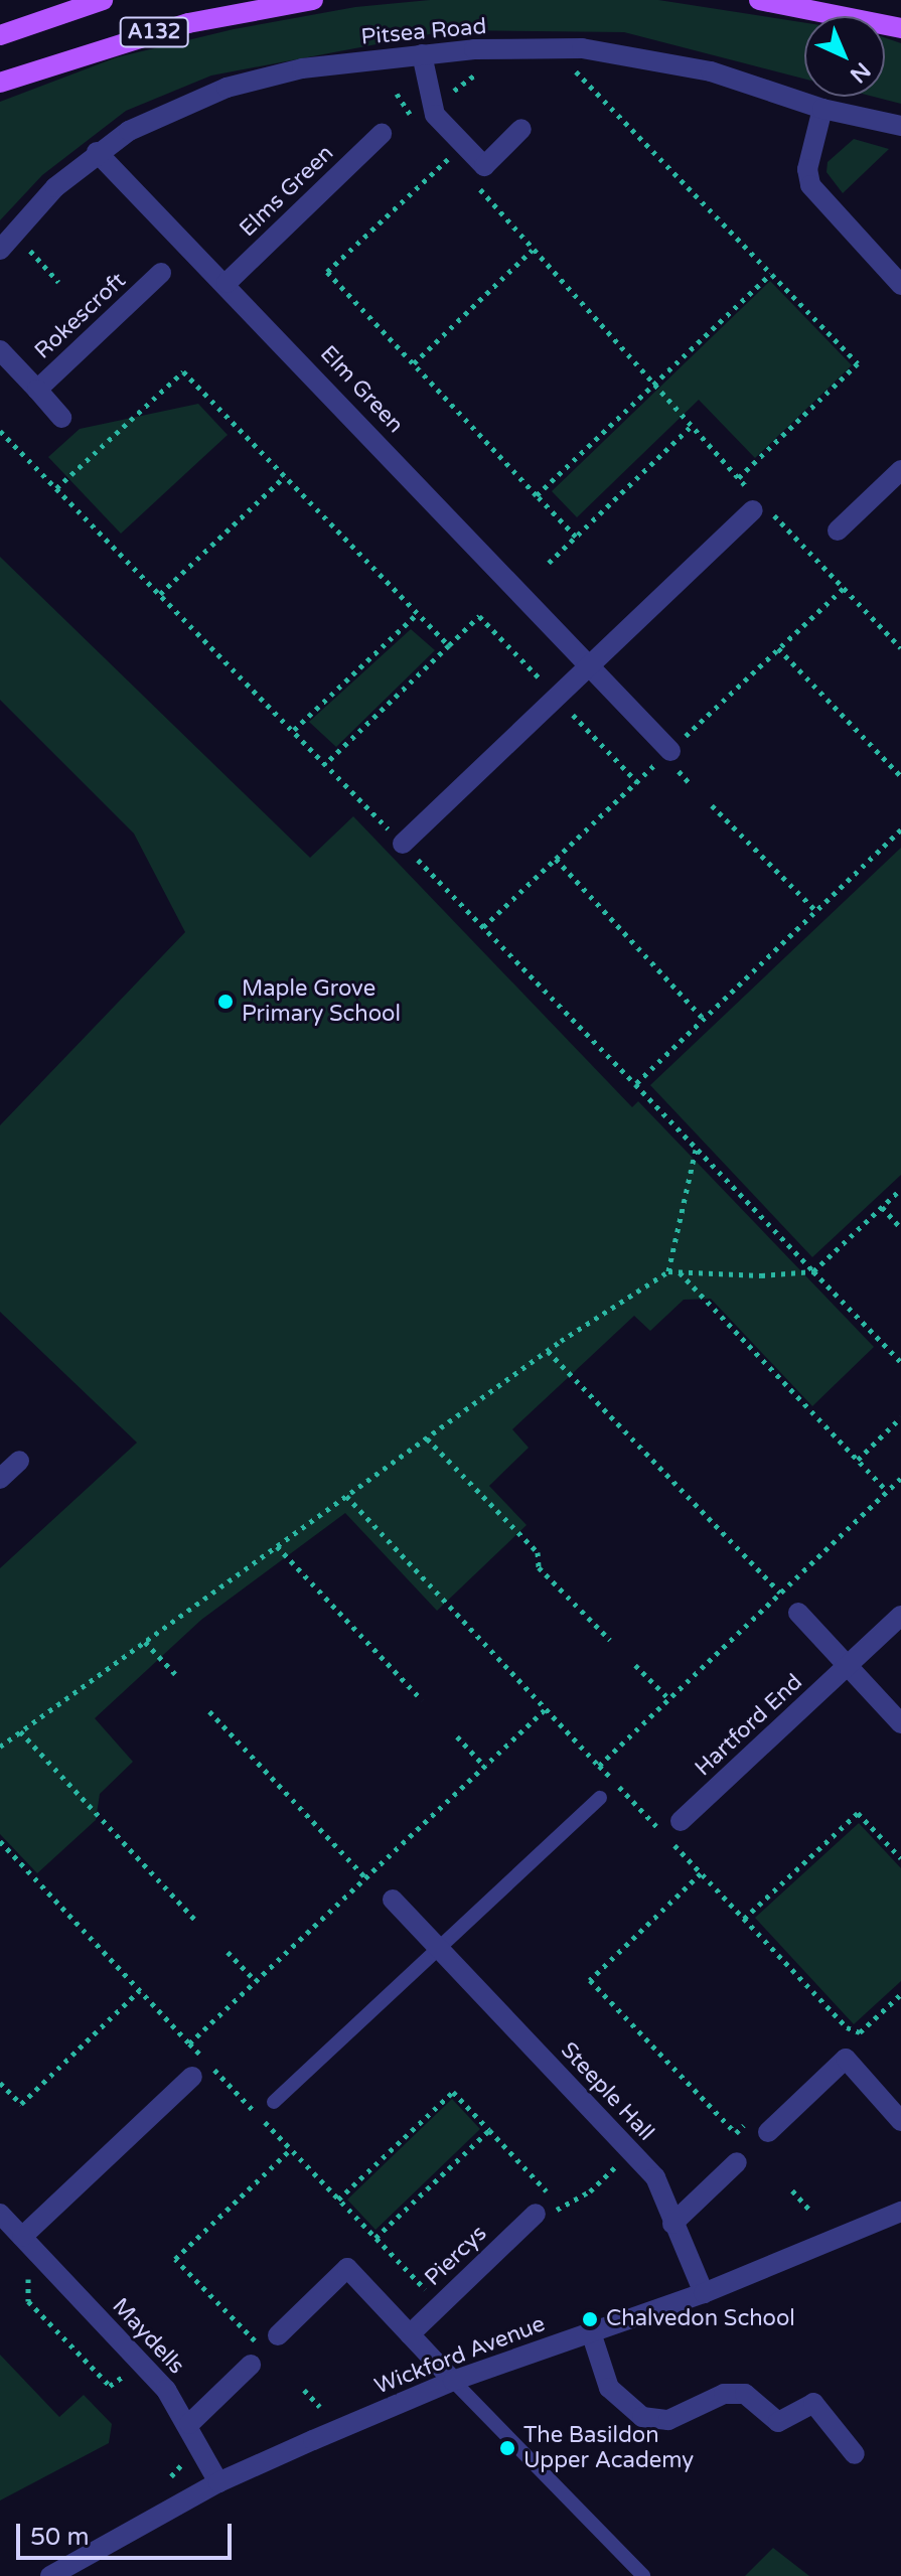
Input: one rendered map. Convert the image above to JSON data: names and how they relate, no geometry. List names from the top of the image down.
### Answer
{
  "streets": {
    "main road": ["A132"],
    "street": [
      "Pitsea Road",
      "Elms Green",
      "Rokescroft",
      "Elm Green",
      "Hartford End",
      "Steeple Hall",
      "Piercys",
      "Maydells",
      "Wickford Avenue"
    ]
  },
  "crossings": [
    ["Pitsea Road", "Elm Green"],
    ["Elms Green", "Elm Green"],
    ["Steeple Hall", "Wickford Avenue"],
    ["Maydells", "Wickford Avenue"]
  ],
  "places": ["Maple Grove Primary School", "Chalvedon School", "The Basildon Upper Academy"],
  "scale_bar": "50 m",
  "north": "bottom right"
}
